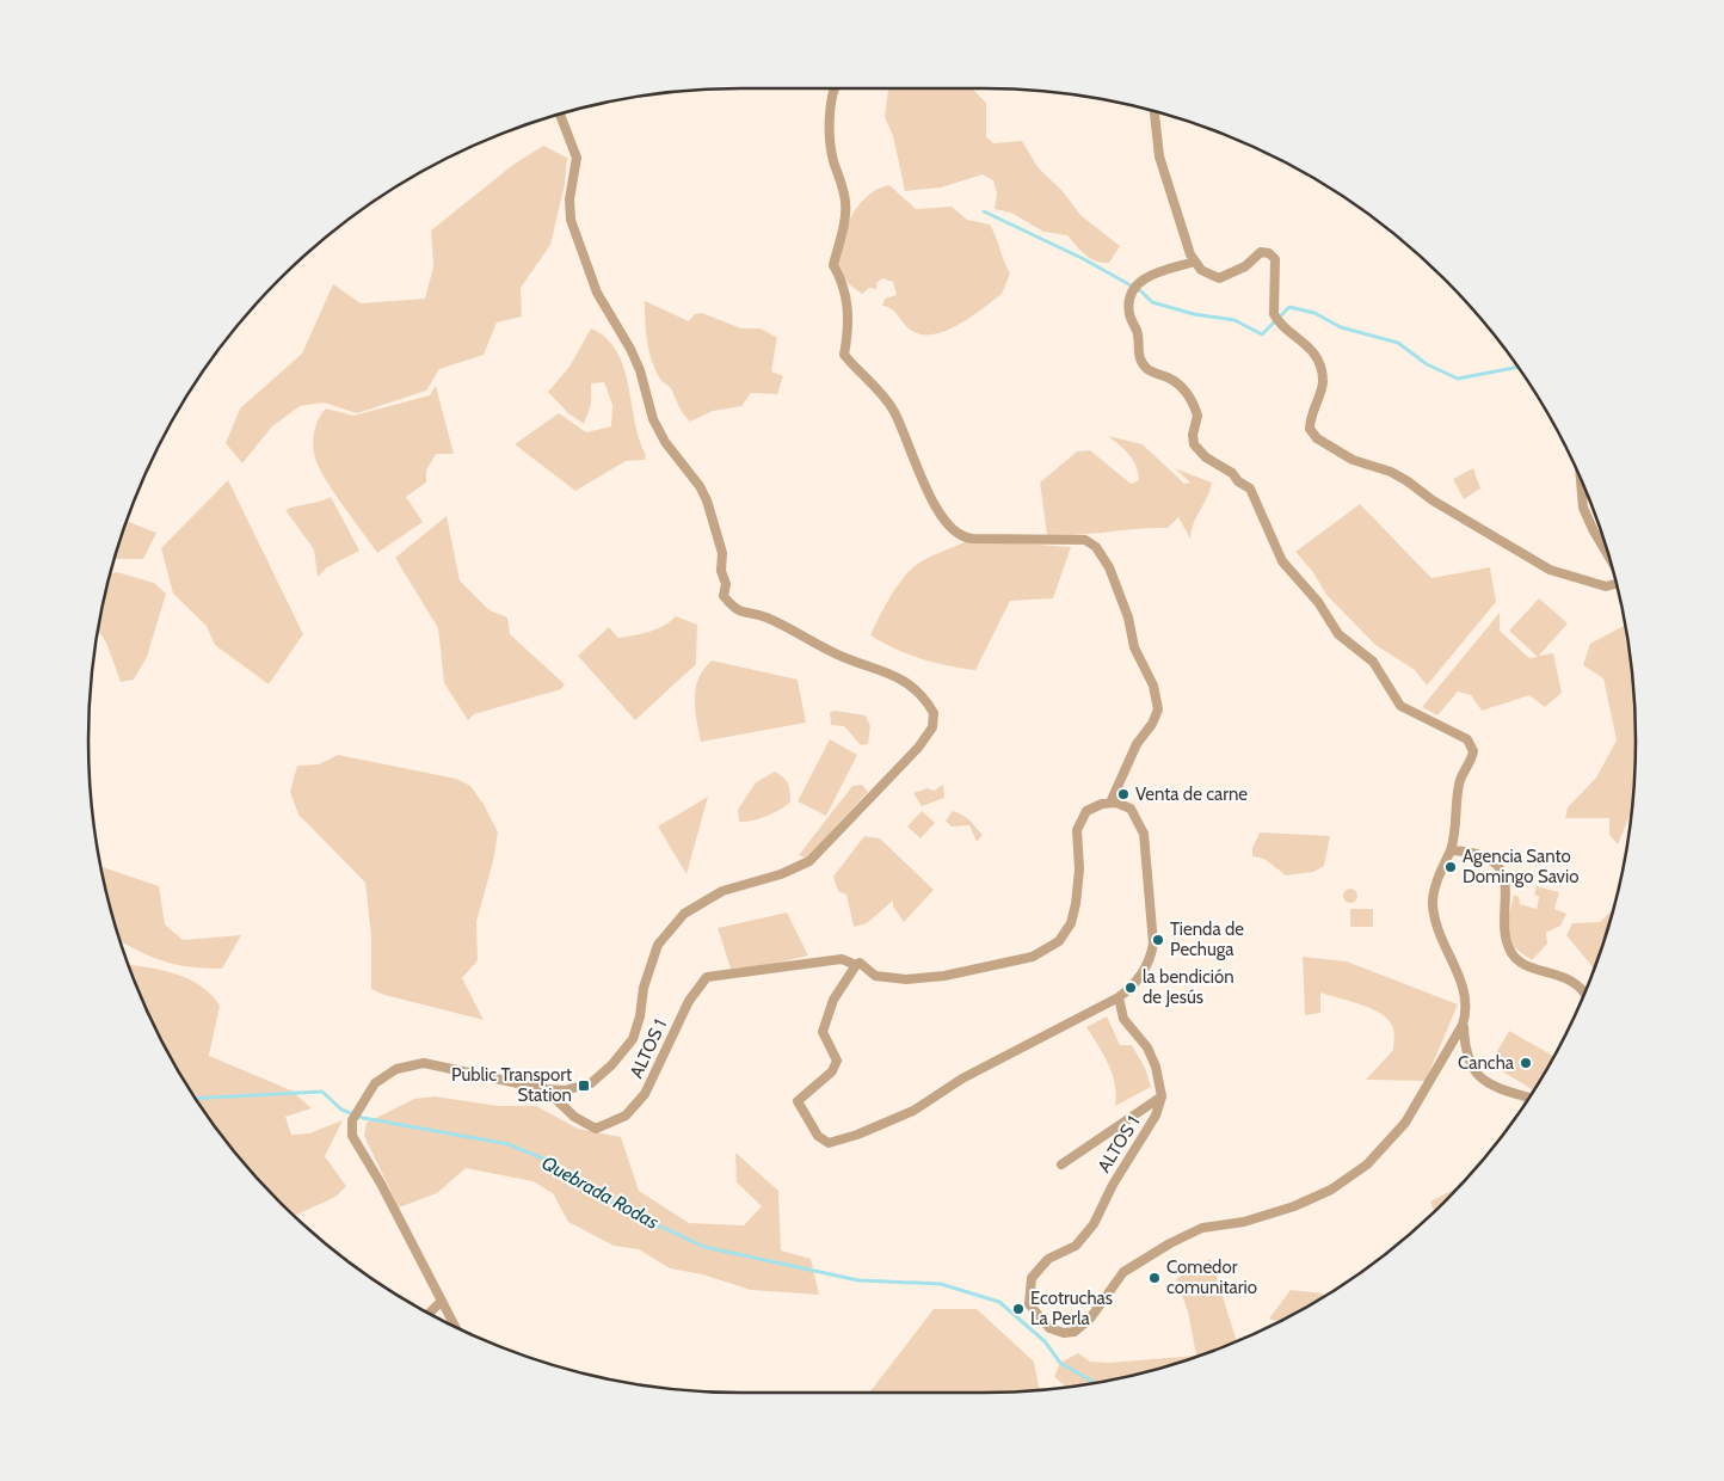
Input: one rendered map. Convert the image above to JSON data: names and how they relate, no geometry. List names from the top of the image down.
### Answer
{
  "streets": {
    "street": ["ALTOS 1"]
  },
  "water": ["Quebrada Rodas"],
  "places": {
    "other": [
      "Venta de carne",
      "Agencia Santo Domingo Savio",
      "Tienda de Pechuga",
      "la bendición de Jesús",
      "Cancha",
      "Comedor comunitario",
      "Ecotruchas La Perla"
    ],
    "transit": ["Public Transport Station"]
  }
}
